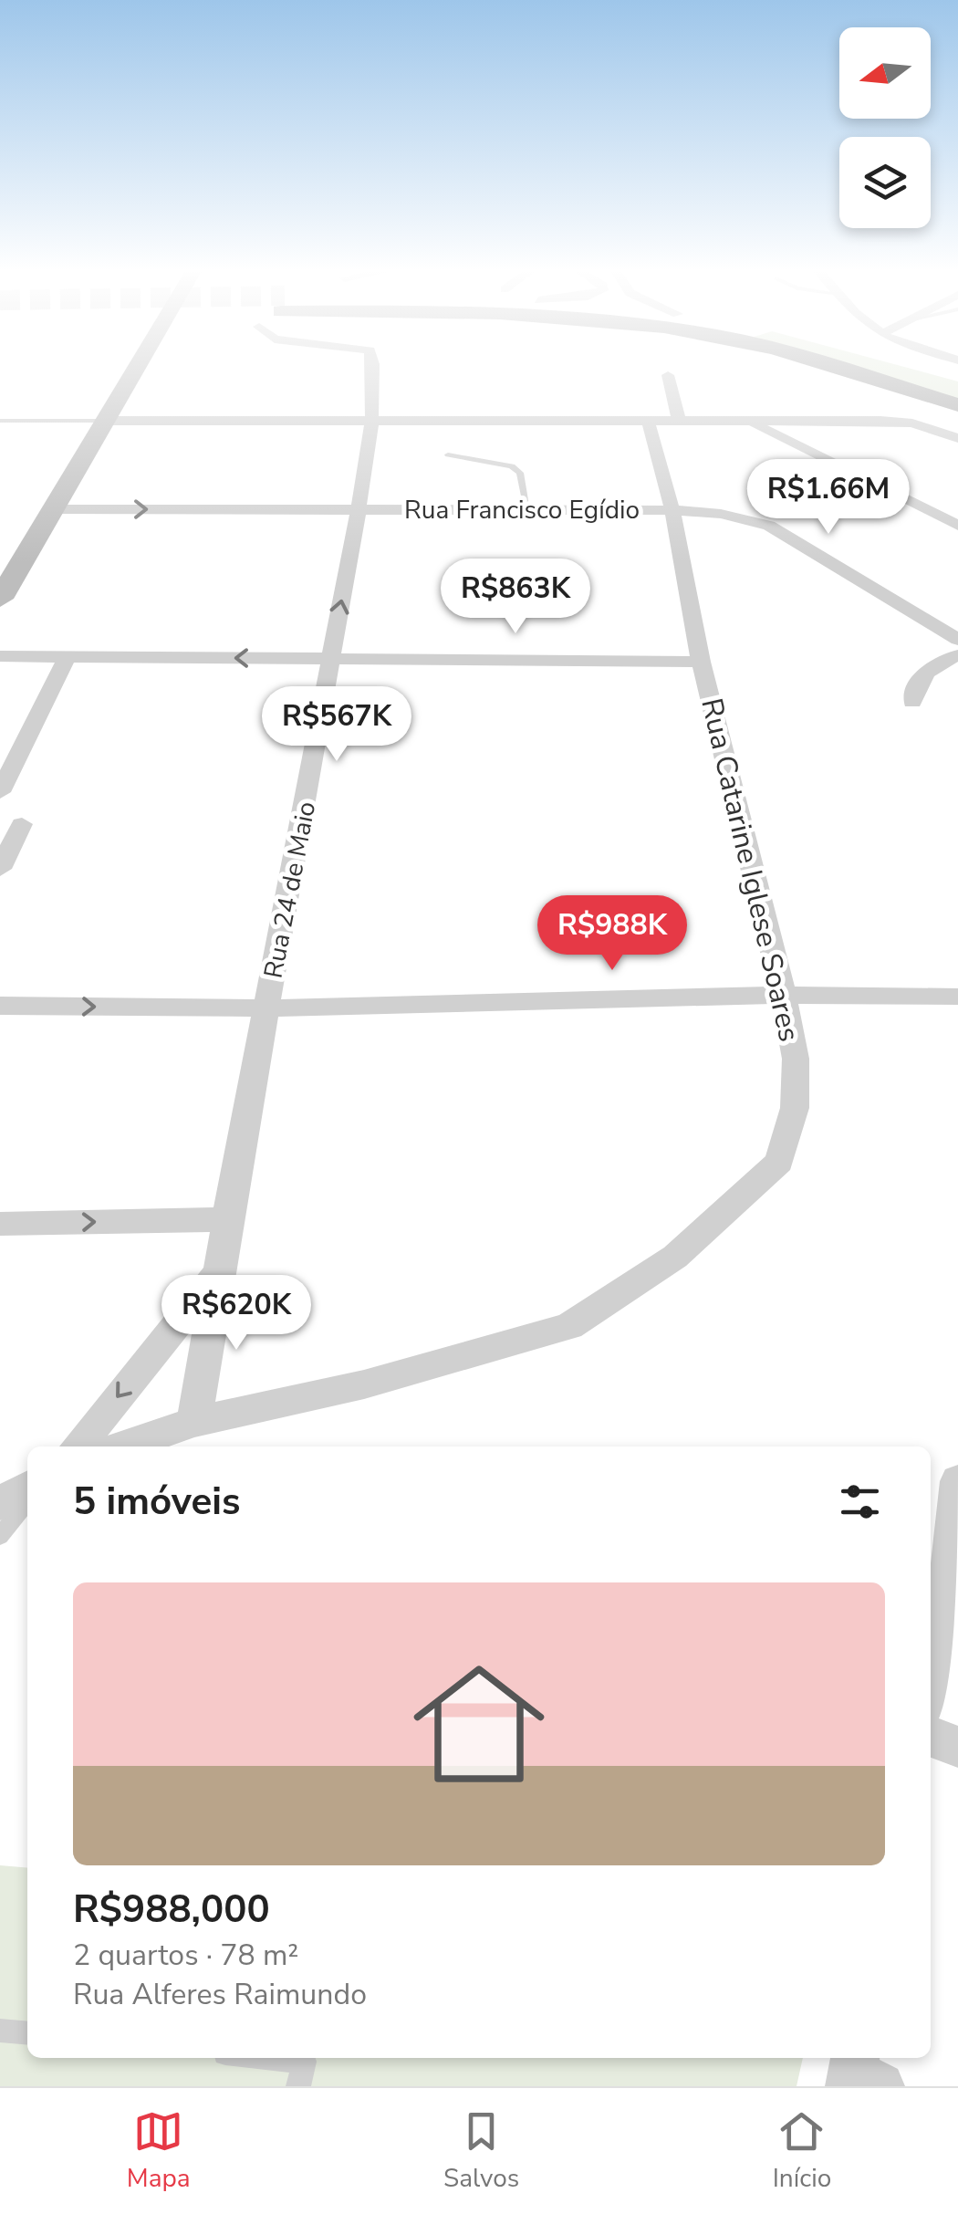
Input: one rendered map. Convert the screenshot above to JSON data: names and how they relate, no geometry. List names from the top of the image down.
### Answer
{
  "streets": {
    "street": ["Rua Francisco Egídio", "Rua Catarine Iglese Soares", "Rua 24 de Maio"]
  },
  "crossings": [
    ["Rua Francisco Egídio", "Rua Catarine Iglese Soares"],
    ["Rua Francisco Egídio", "Rua 24 de Maio"],
    ["Rua Catarine Iglese Soares", "Rua 24 de Maio"]
  ],
  "north": "left",
  "page": {
    "price": [
      "R$1.66M",
      "R$863K",
      "R$567K",
      "R$988K",
      "R$620K"
    ],
    "heading": "5 imóveis",
    "list": [
      {
        "name": "R$988,000",
        "note": "2 quartos · 78 m² · Rua Alferes Raimundo"
      }
    ],
    "tabs": ["Mapa", "Salvos", "Início"]
  }
}
